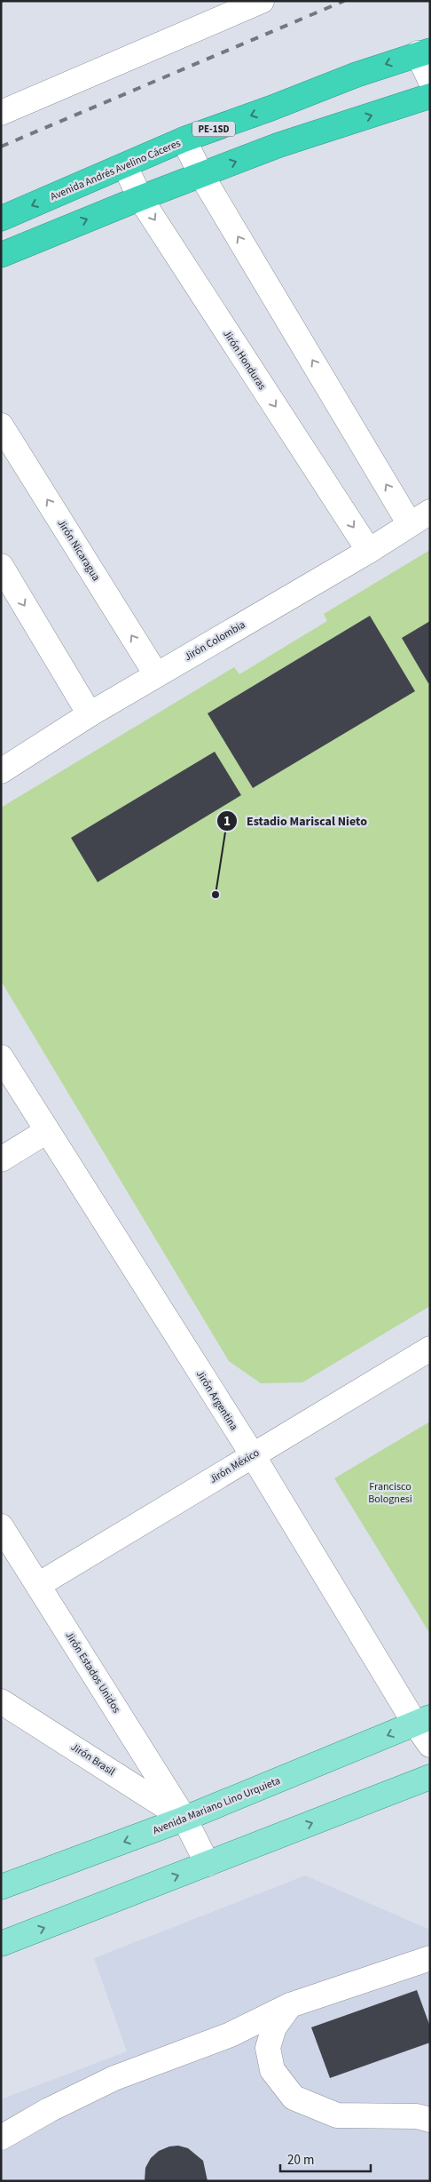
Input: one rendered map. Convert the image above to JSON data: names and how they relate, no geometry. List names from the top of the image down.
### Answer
{
  "streets": {
    "highway": ["PE-1SD", "Avenida Andrés Avelino Cáceres"],
    "main road": ["Avenida Mariano Lino Urquieta"],
    "street": [
      "Jirón Honduras",
      "Jirón Nicaragua",
      "Jirón Colombia",
      "Jirón Argentina",
      "Jirón México",
      "Jirón Estados Unidos",
      "Jirón Brasil"
    ]
  },
  "crossings": [
    ["Avenida Andrés Avelino Cáceres", "Jirón Honduras"],
    ["Jirón Honduras", "Jirón Colombia"],
    ["Jirón Nicaragua", "Jirón Colombia"],
    ["Jirón Argentina", "Jirón México"],
    ["Jirón Argentina", "Avenida Mariano Lino Urquieta"],
    ["Jirón México", "Jirón Estados Unidos"],
    ["Jirón Estados Unidos", "Jirón Brasil"],
    ["Jirón Estados Unidos", "Avenida Mariano Lino Urquieta"],
    ["Jirón Brasil", "Avenida Mariano Lino Urquieta"]
  ],
  "parks": ["Francisco Bolognesi"],
  "places": ["Estadio Mariscal Nieto"],
  "scale_bar": "20 m"
}
